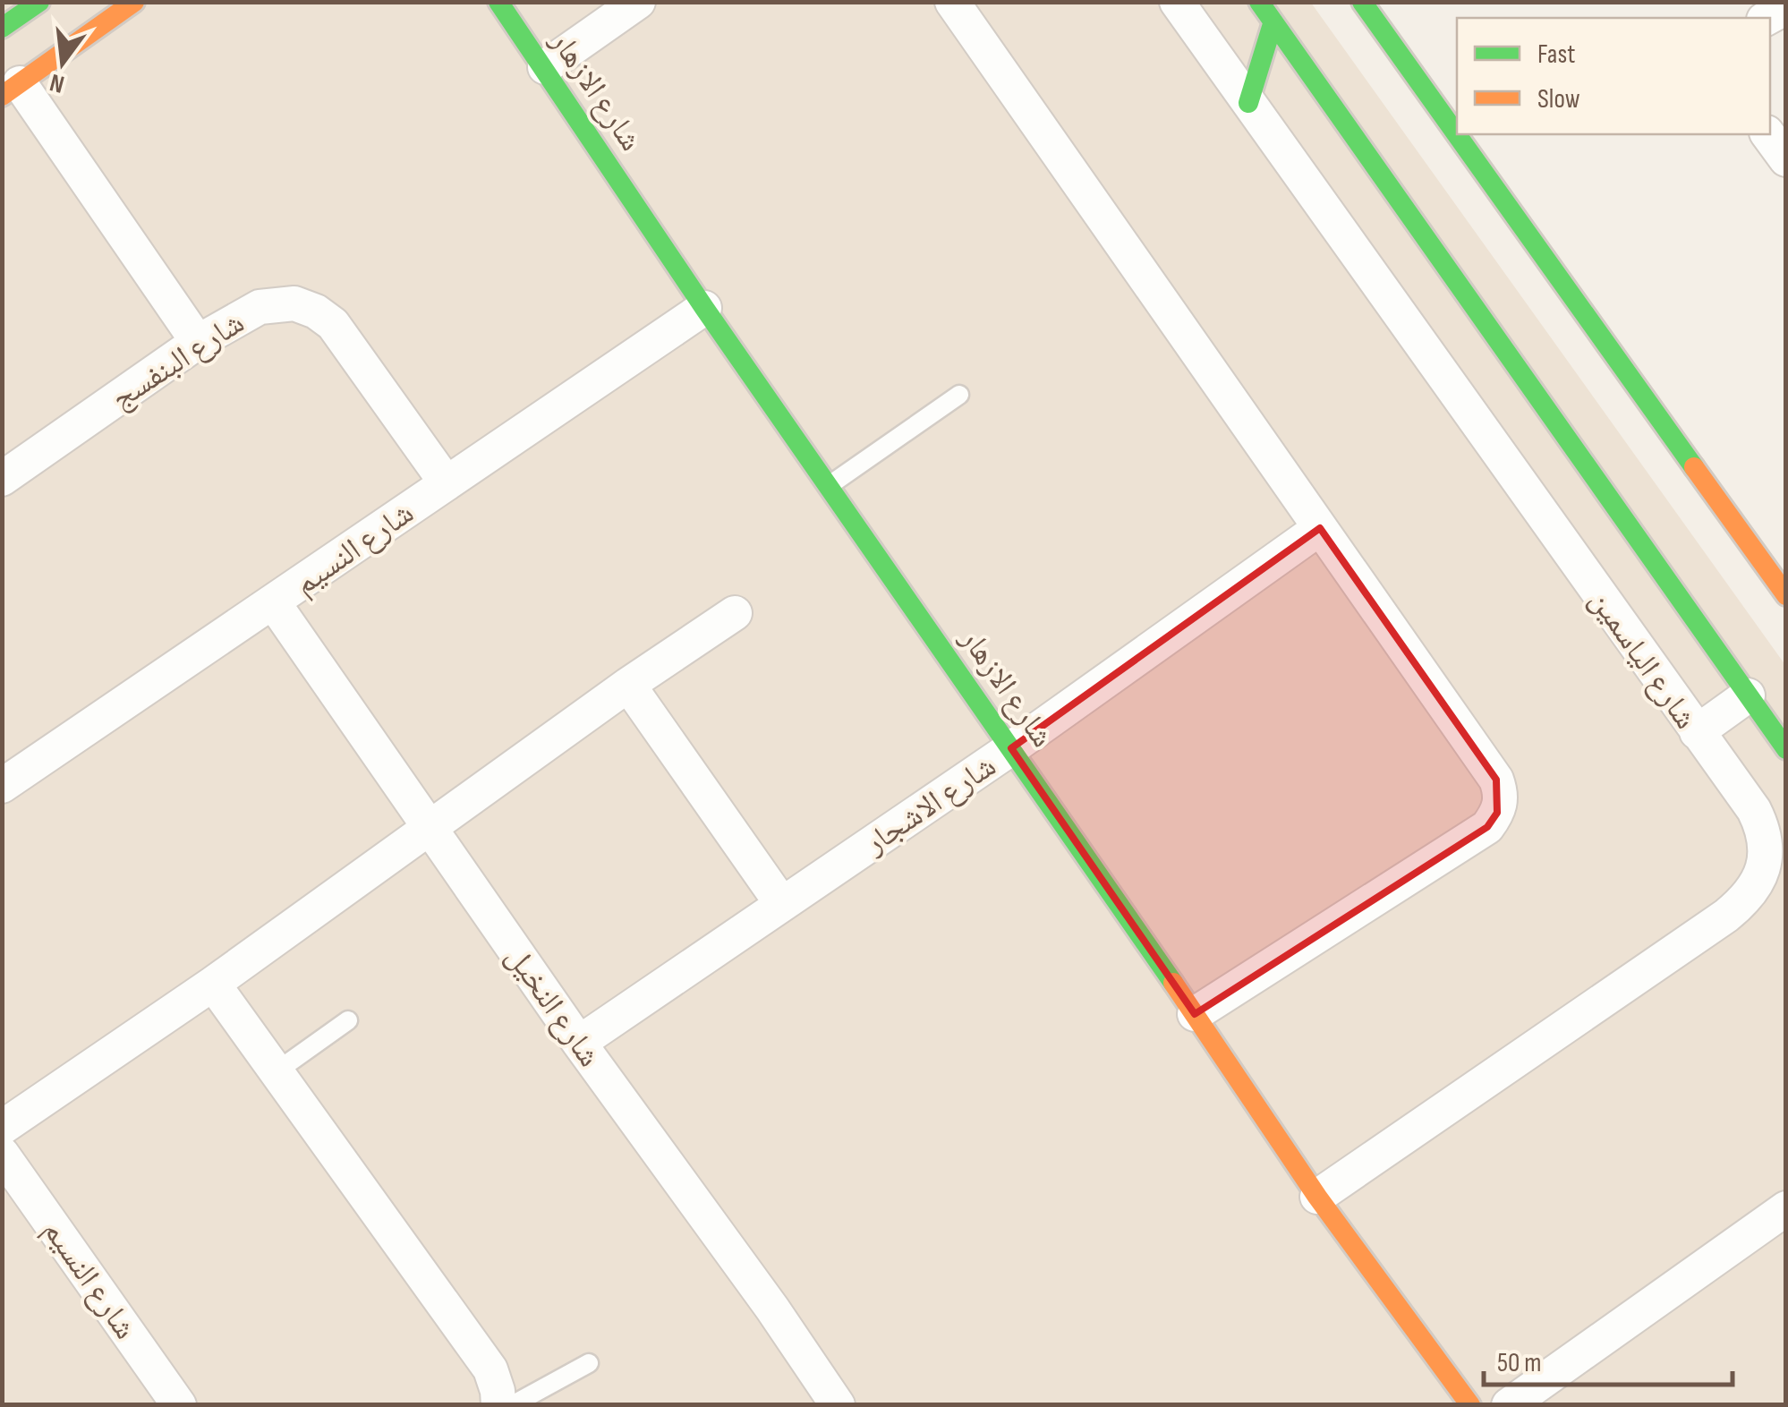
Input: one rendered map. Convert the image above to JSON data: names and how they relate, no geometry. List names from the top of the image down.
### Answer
{
  "streets": {
    "street": [
      "شارع الازهار",
      "شارع البنفسج",
      "شارع النسيم",
      "شارع الياسمين",
      "شارع الاشجار",
      "شارع النخيل"
    ]
  },
  "crossings": [
    ["شارع الازهار", "شارع النسيم"],
    ["شارع الازهار", "شارع الياسمين"],
    ["شارع الازهار", "شارع الاشجار"],
    ["شارع البنفسج", "شارع النسيم"],
    ["شارع النسيم", "شارع النخيل"],
    ["شارع الاشجار", "شارع النخيل"]
  ],
  "legend": ["Fast", "Slow"],
  "scale_bar": "50 m",
  "north": "bottom"
}
